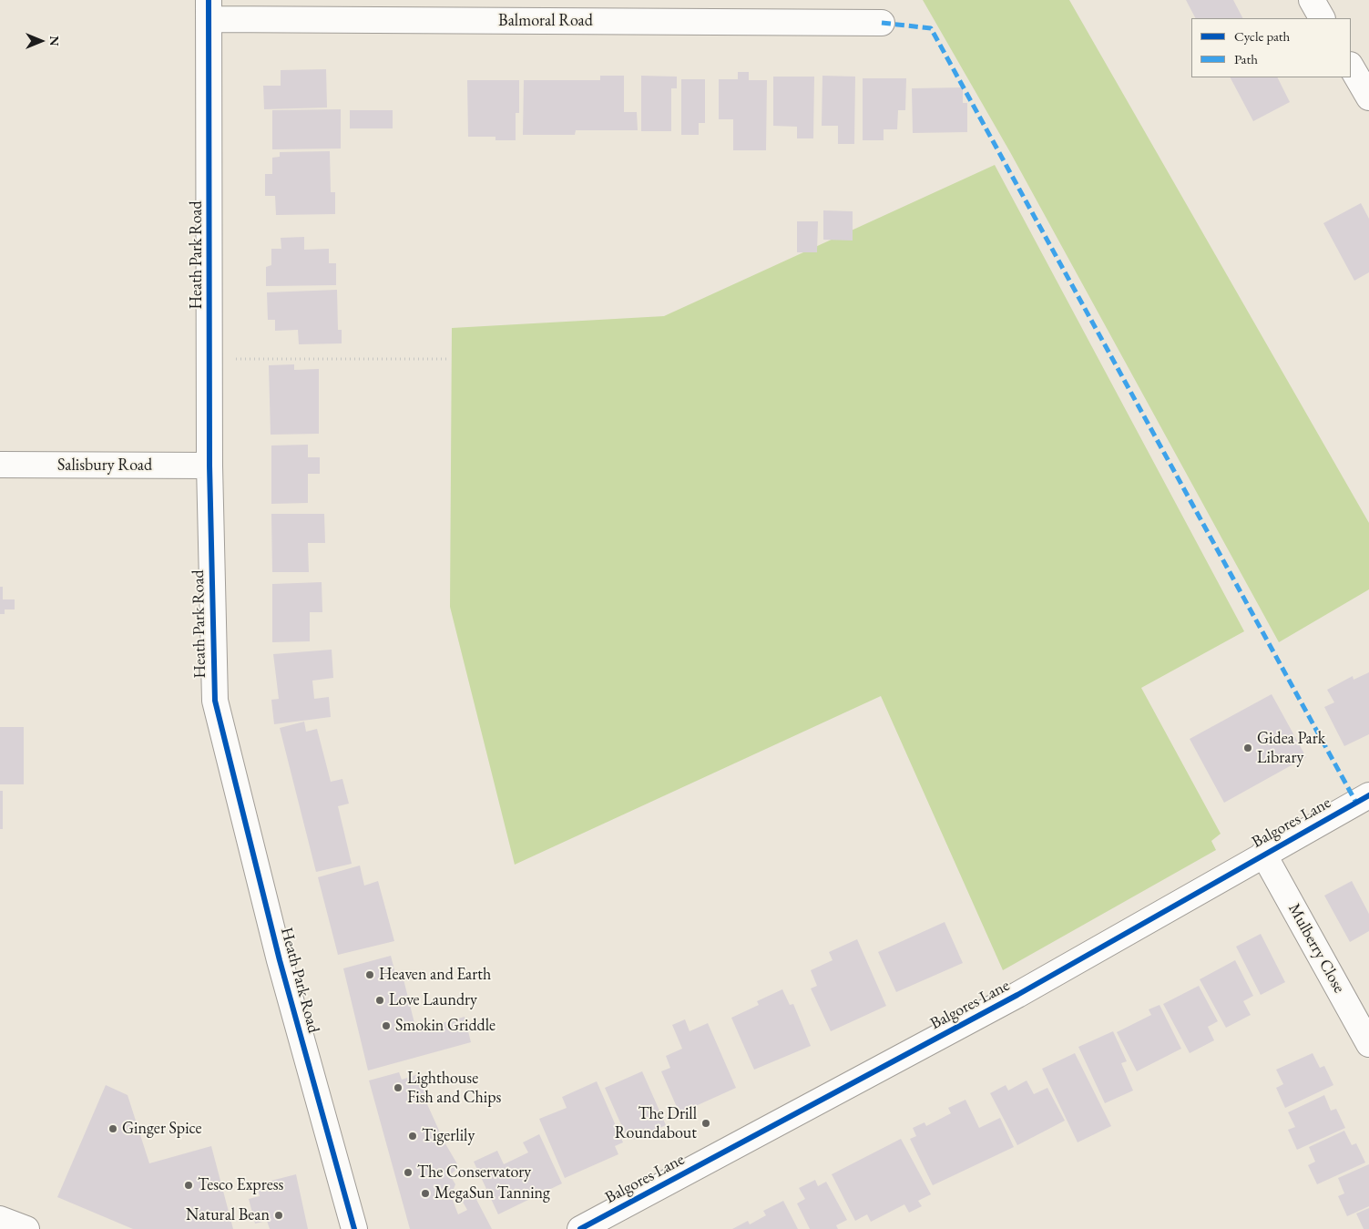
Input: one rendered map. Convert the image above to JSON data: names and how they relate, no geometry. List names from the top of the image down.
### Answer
{
  "streets": {
    "street": [
      "Balmoral Road",
      "Heath Park Road",
      "Salisbury Road",
      "Balgores Lane",
      "Mulberry Close"
    ]
  },
  "crossings": [
    ["Balmoral Road", "Heath Park Road"],
    ["Heath Park Road", "Salisbury Road"],
    ["Balgores Lane", "Mulberry Close"]
  ],
  "places": [
    "Gidea Park Library",
    "Heaven and Earth",
    "Love Laundry",
    "Smokin Griddle",
    "Lighthouse Fish and Chips",
    "The Drill Roundabout",
    "Ginger Spice",
    "Tigerlily",
    "The Conservatory",
    "Tesco Express",
    "MegaSun Tanning",
    "Natural Bean"
  ],
  "legend": ["Cycle path", "Path"],
  "north": "right"
}
